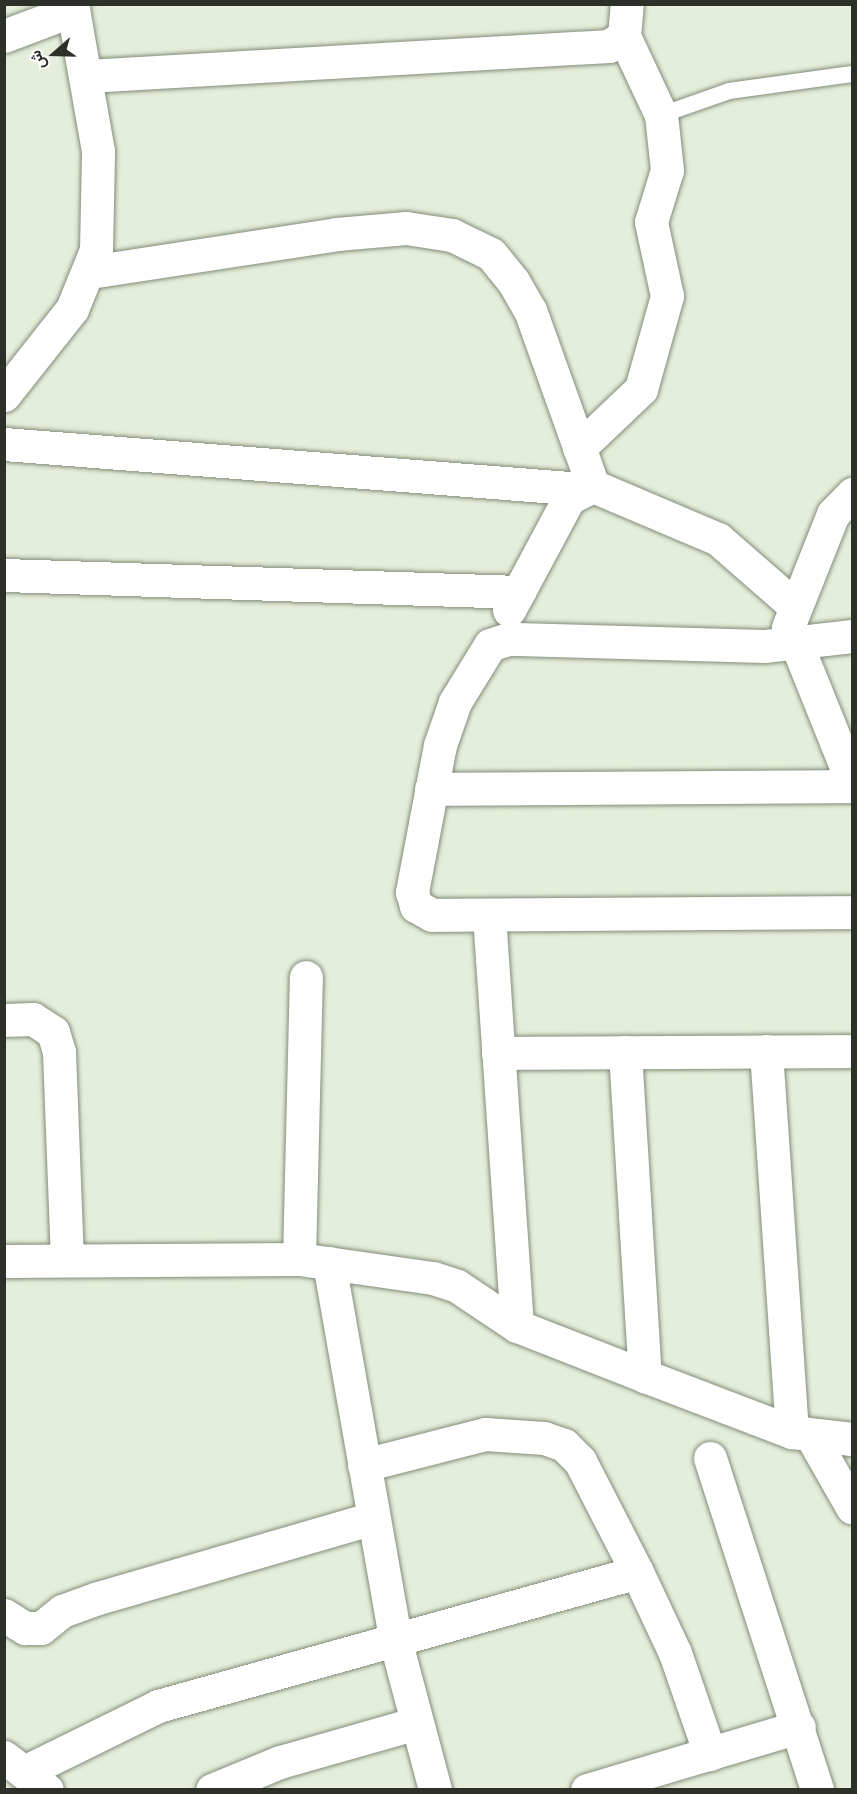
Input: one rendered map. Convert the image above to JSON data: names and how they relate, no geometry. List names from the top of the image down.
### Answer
{
  "north": "left"
}
